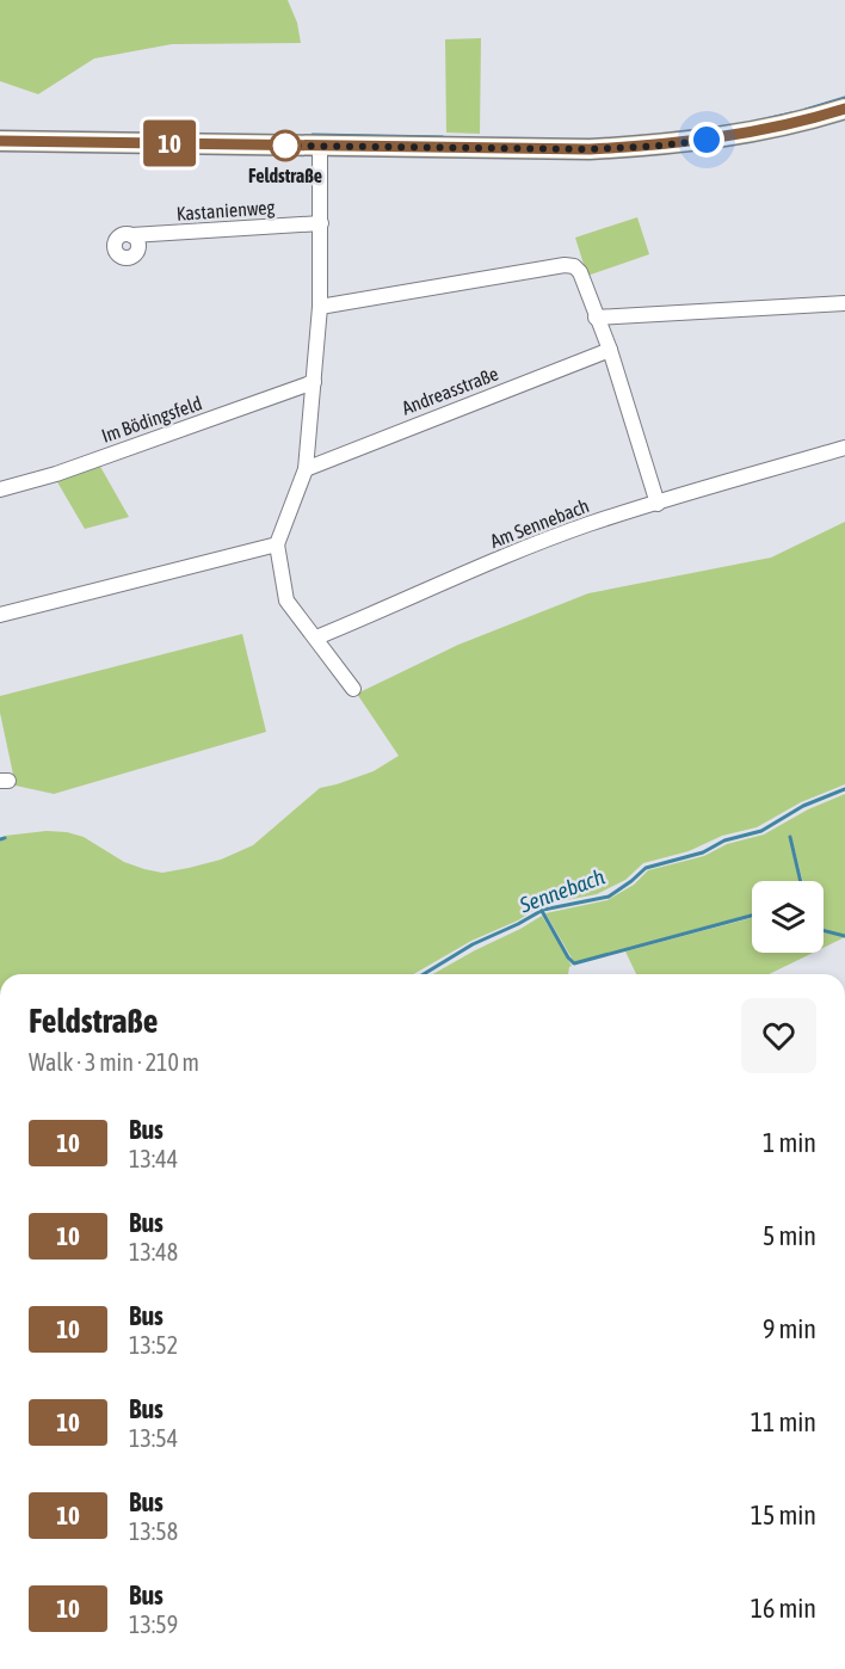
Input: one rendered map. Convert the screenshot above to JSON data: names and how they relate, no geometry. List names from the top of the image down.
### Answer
{
  "streets": {
    "street": [
      "Kastanienweg",
      "Andreasstraße",
      "Im Bödingsfeld",
      "Am Sennebach"
    ]
  },
  "water": ["Sennebach"],
  "places": ["Feldstraße"],
  "lines": ["bus line 10"],
  "page": {
    "on_map": "10",
    "heading": ["Feldstraße", "Walk · 3 min · 210 m"],
    "list": [
      {
        "mark": "10",
        "name": "Bus",
        "note": "13:44",
        "value": "1 min"
      },
      {
        "mark": "10",
        "name": "Bus",
        "note": "13:48",
        "value": "5 min"
      },
      {
        "mark": "10",
        "name": "Bus",
        "note": "13:52",
        "value": "9 min"
      },
      {
        "mark": "10",
        "name": "Bus",
        "note": "13:54",
        "value": "11 min"
      },
      {
        "mark": "10",
        "name": "Bus",
        "note": "13:58",
        "value": "15 min"
      },
      {
        "mark": "10",
        "name": "Bus",
        "note": "13:59",
        "value": "16 min"
      }
    ]
  }
}
